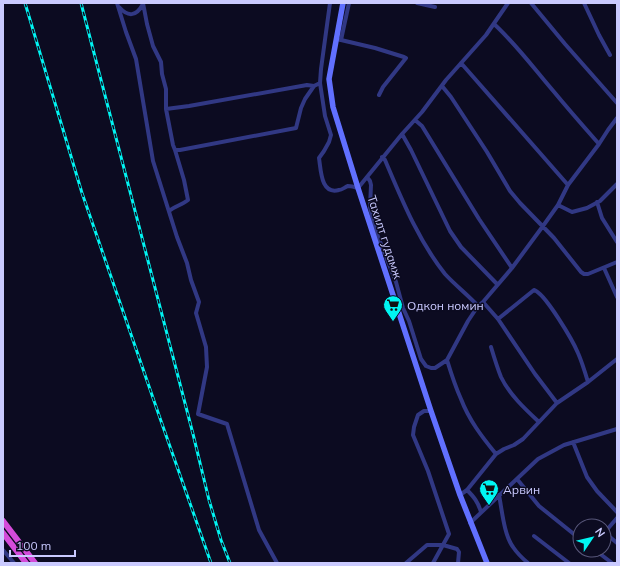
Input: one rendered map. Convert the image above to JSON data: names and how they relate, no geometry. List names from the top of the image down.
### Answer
{
  "streets": {
    "main road": ["Тахилт гудамж"]
  },
  "places": {
    "supermarket": ["Одкон номин", "Арвин"]
  },
  "scale_bar": "100 m",
  "north": "top right"
}
